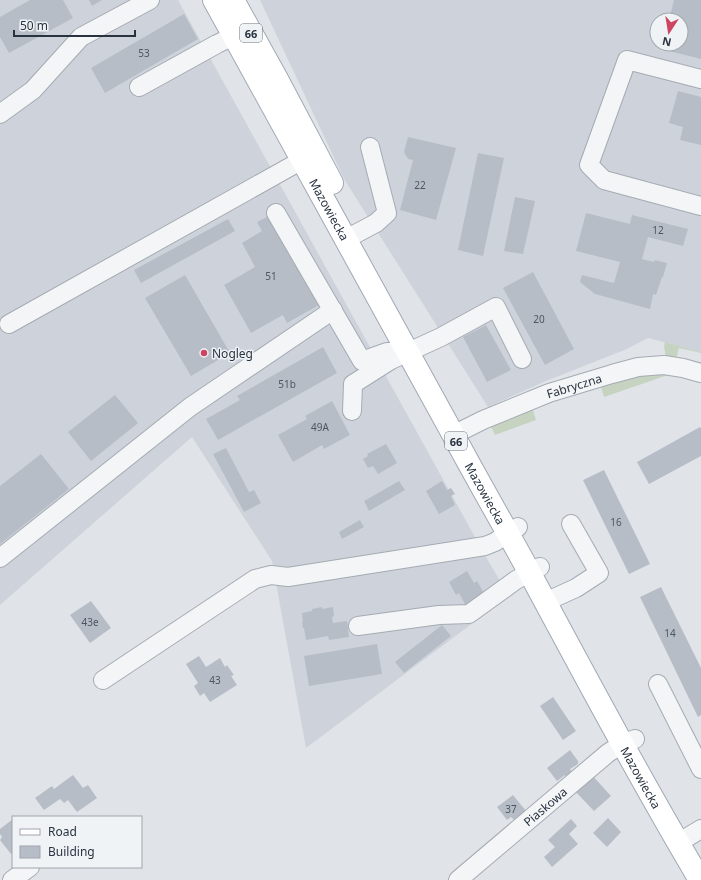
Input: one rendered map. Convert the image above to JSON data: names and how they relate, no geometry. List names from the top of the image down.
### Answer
{
  "streets": {
    "main road": ["66", "Mazowiecka"],
    "street": ["Fabryczna", "Piaskowa"]
  },
  "crossings": [
    ["Mazowiecka", "Fabryczna"],
    ["Mazowiecka", "Piaskowa"]
  ],
  "places": ["Nogleg"],
  "house_numbers": [
    "53",
    "22",
    "12",
    "51",
    "20",
    "51b",
    "49A",
    "16",
    "43e",
    "14",
    "43",
    "37"
  ],
  "legend": ["Road", "Building"],
  "scale_bar": "50 m",
  "north": "bottom"
}
